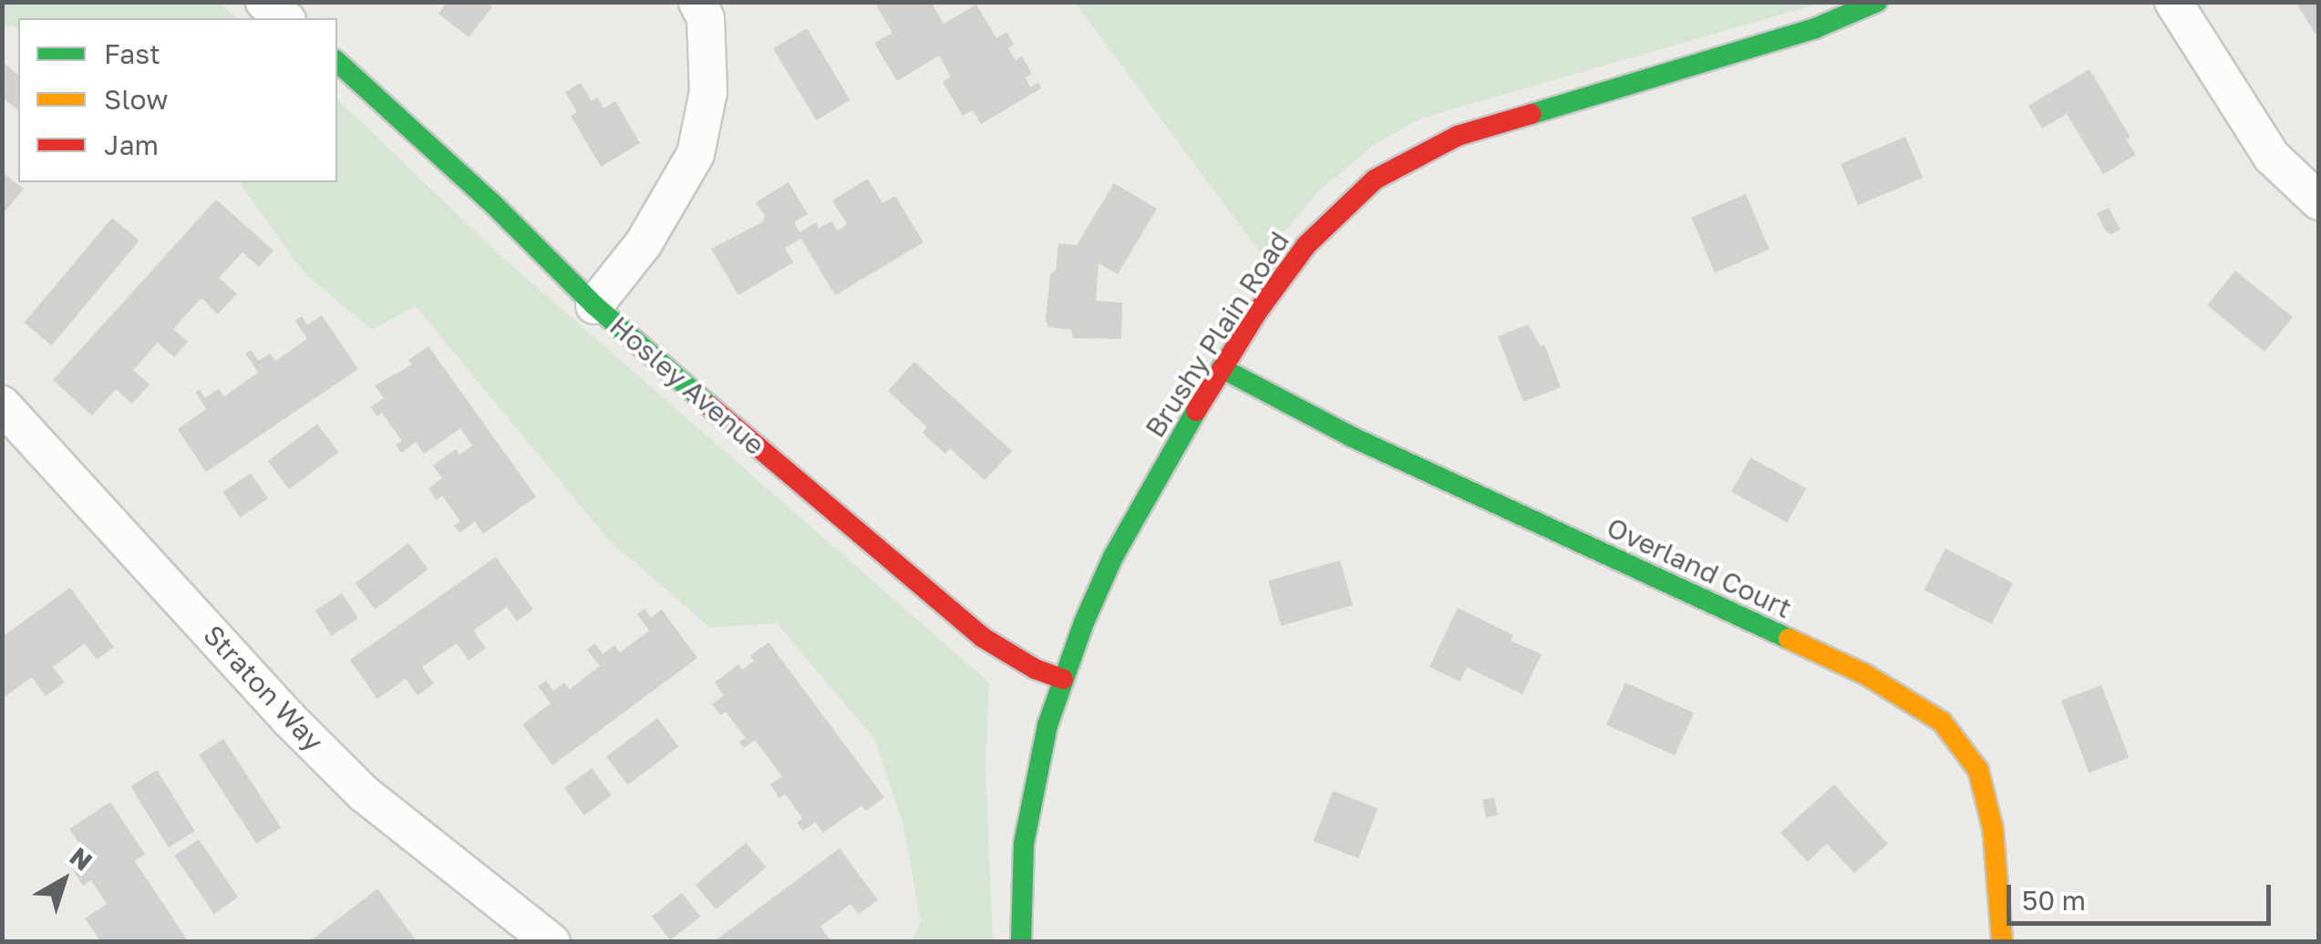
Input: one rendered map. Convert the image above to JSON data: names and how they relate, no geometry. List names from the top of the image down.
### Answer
{
  "streets": {
    "street": [
      "Brushy Plain Road",
      "Hosley Avenue",
      "Overland Court",
      "Straton Way"
    ]
  },
  "crossings": [
    ["Brushy Plain Road", "Hosley Avenue"],
    ["Brushy Plain Road", "Overland Court"]
  ],
  "legend": ["Fast", "Slow", "Jam"],
  "scale_bar": "50 m",
  "north": "top right"
}
